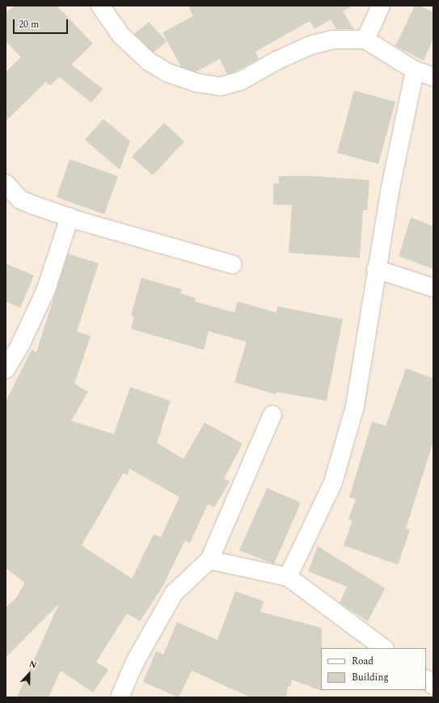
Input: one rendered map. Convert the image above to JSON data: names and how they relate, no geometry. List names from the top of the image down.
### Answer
{
  "legend": ["Road", "Building"],
  "scale_bar": "20 m",
  "north": "top"
}
